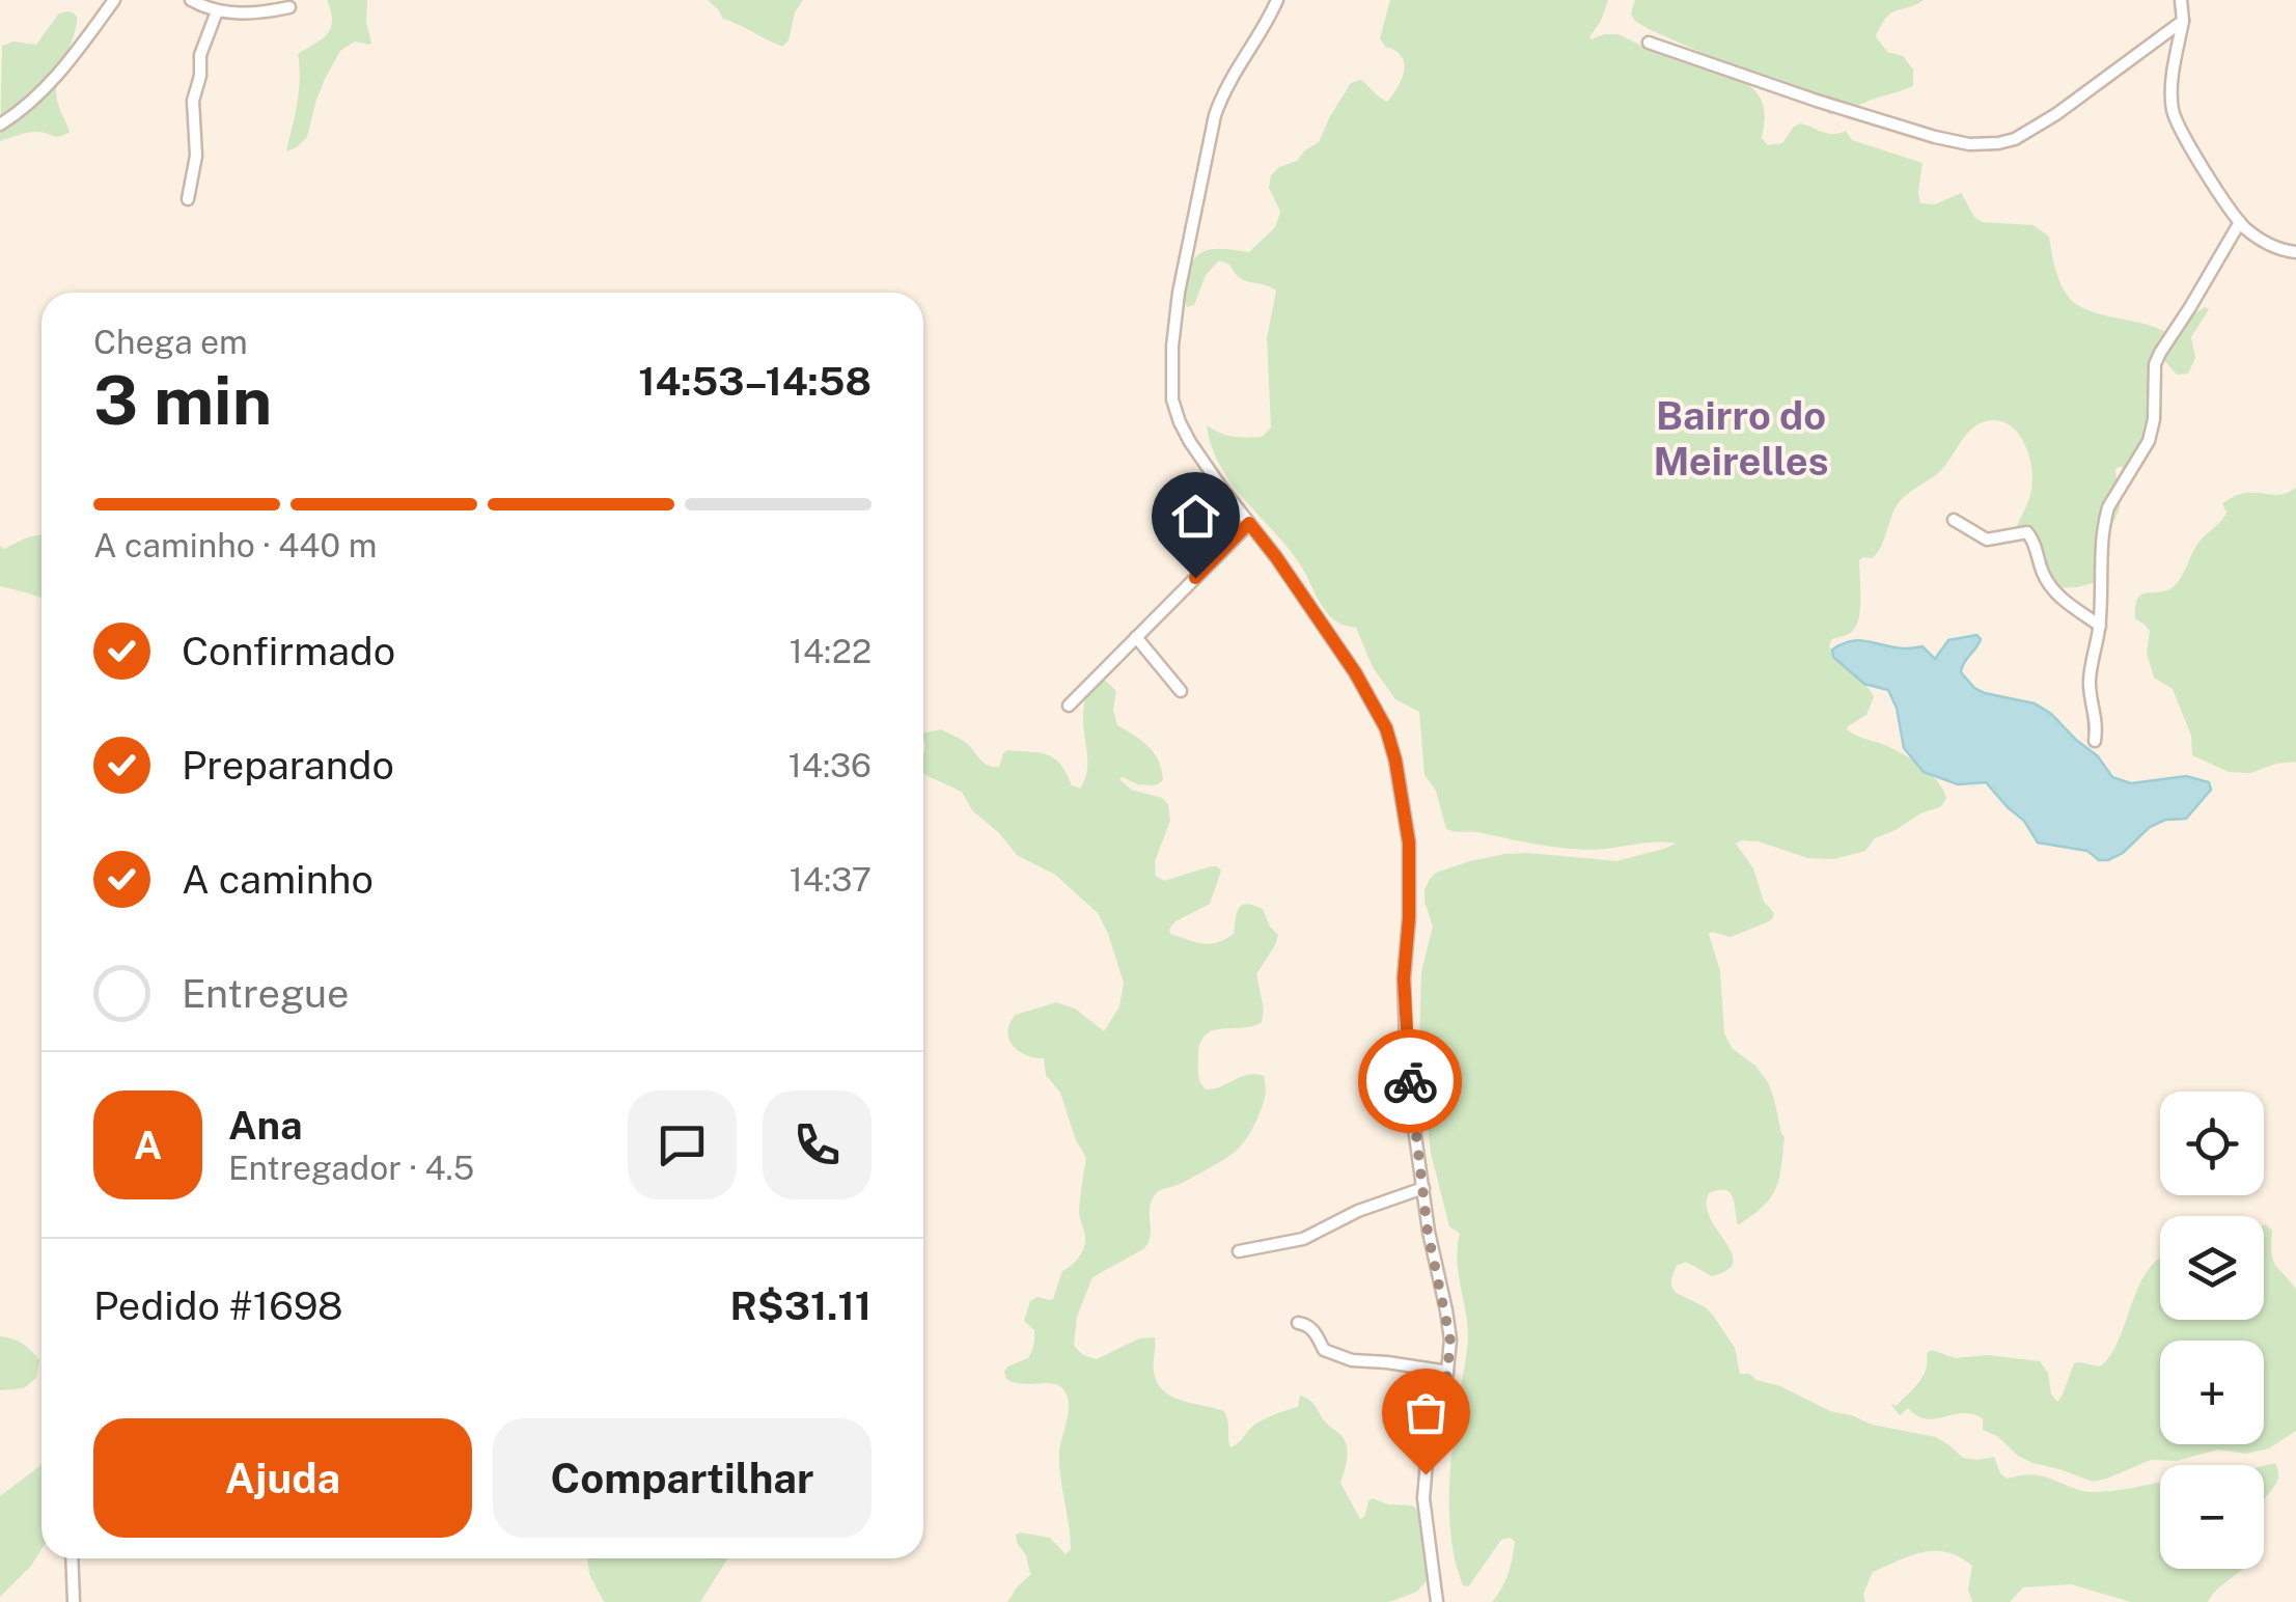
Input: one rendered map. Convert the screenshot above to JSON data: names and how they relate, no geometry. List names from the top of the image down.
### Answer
{
  "districts": ["Bairro do Meirelles"],
  "page": {
    "heading": ["3 min", "Chega em", "14:53–14:58"],
    "panel": [
      "Ana",
      "Entregador · 4.5",
      "Pedido #1698",
      "R$31.11"
    ],
    "bar": "A caminho · 440 m",
    "list": [
      ["Confirmado", "14:22"],
      ["Preparando", "14:36"],
      ["A caminho", "14:37"],
      "Entregue"
    ],
    "round": "A",
    "map_buttons": ["+", "−"],
    "buttons": ["Ajuda", "Compartilhar"]
  }
}
